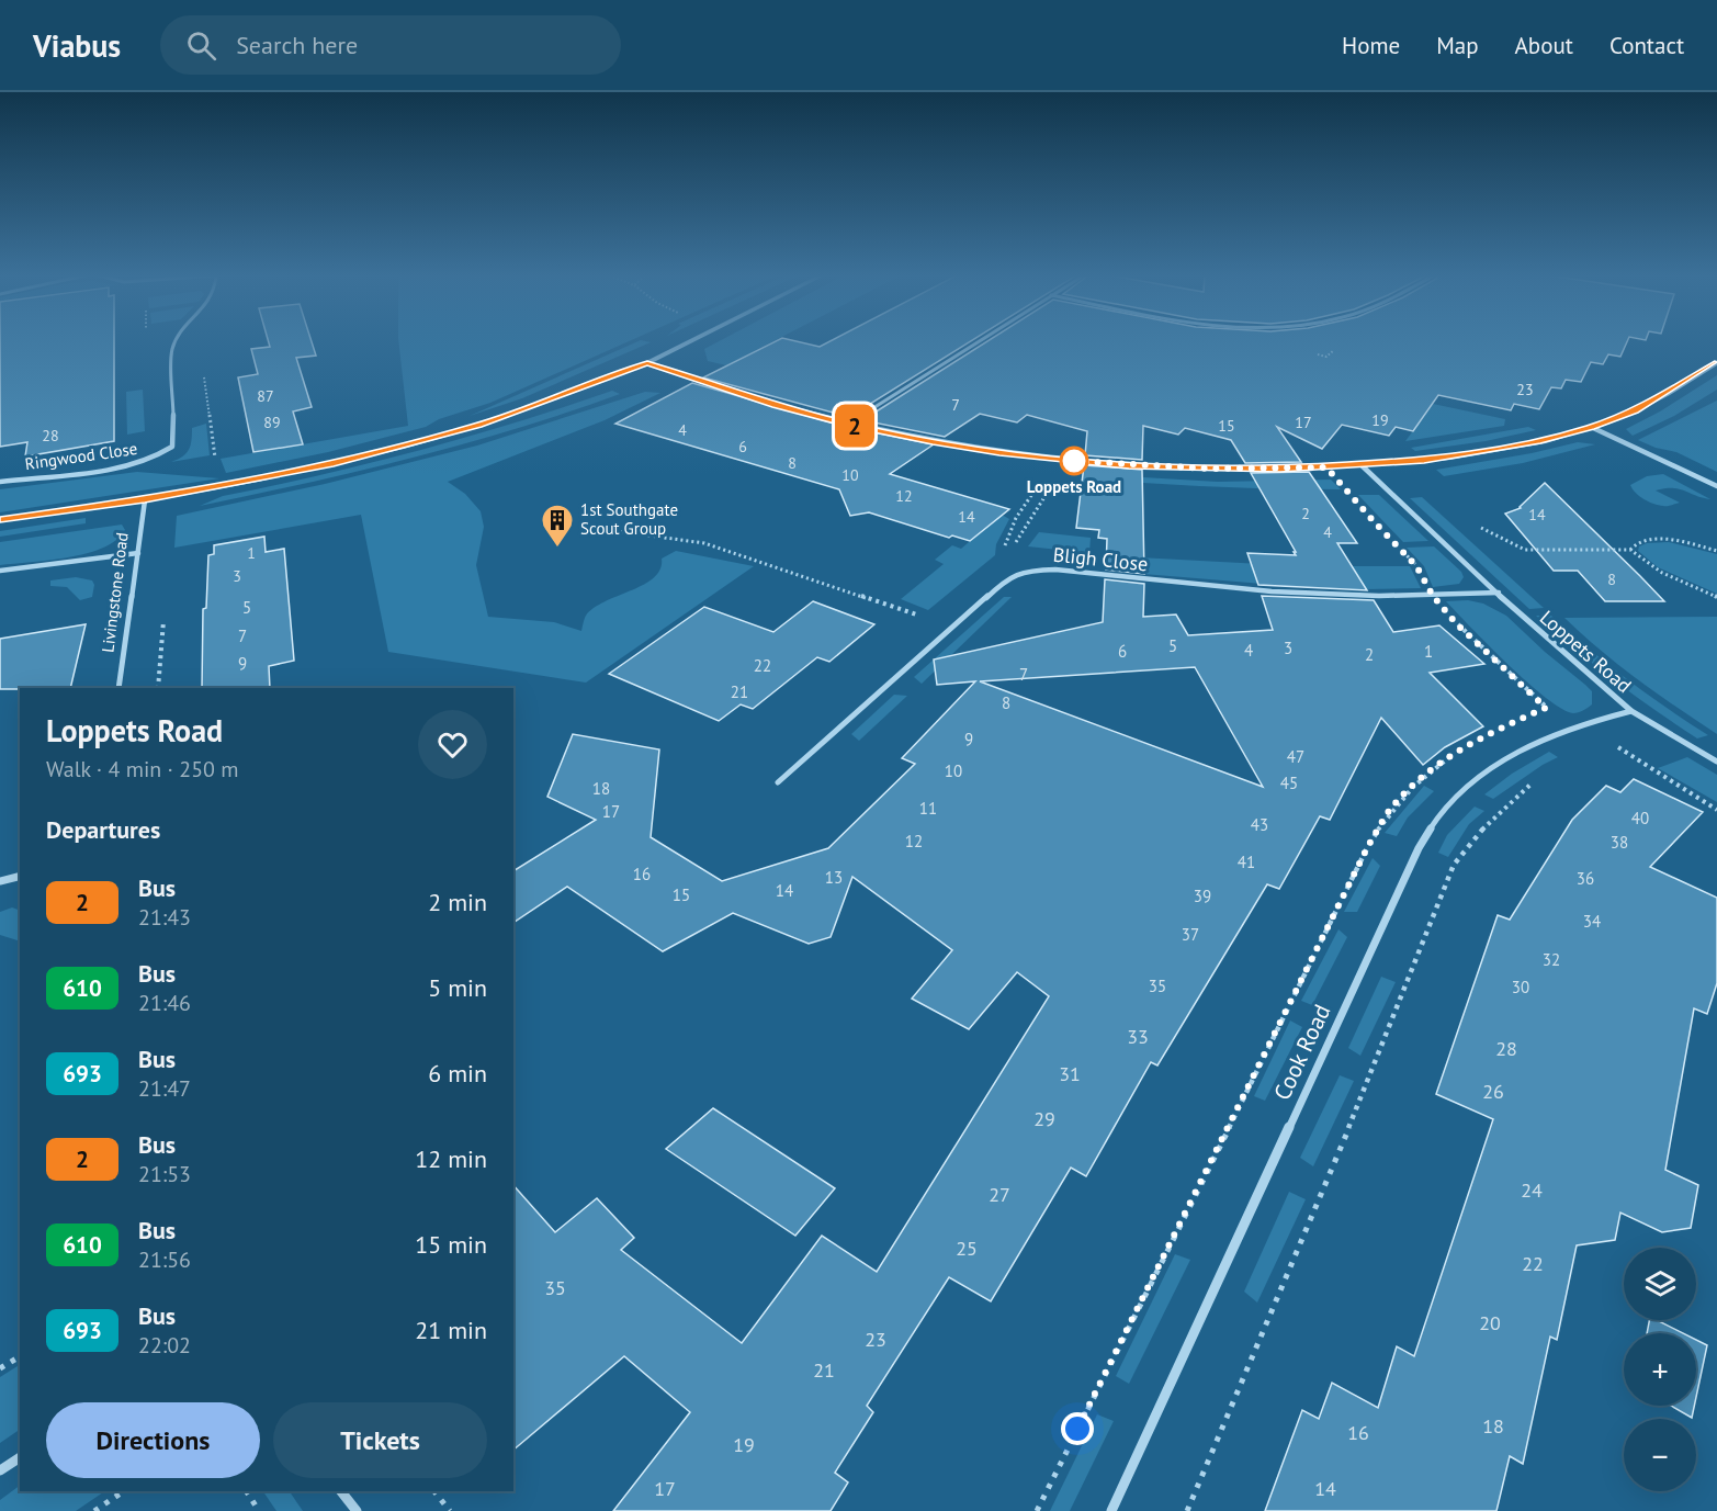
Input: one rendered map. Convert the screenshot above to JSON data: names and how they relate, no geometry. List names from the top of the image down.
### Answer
{
  "streets": {
    "street": [
      "Ringwood Close",
      "Bligh Close",
      "Livingstone Road",
      "Loppets Road",
      "Cook Road"
    ]
  },
  "crossings": [
    ["Bligh Close", "Loppets Road"],
    ["Loppets Road", "Cook Road"]
  ],
  "places": {
    "other": ["Loppets Road"],
    "building": ["1st Southgate Scout Group"]
  },
  "lines": ["bus line 2"],
  "house_numbers": [
    "23",
    "87",
    "7",
    "19",
    "89",
    "17",
    "15",
    "4",
    "28",
    "6",
    "8",
    "10",
    "12",
    "2",
    "14",
    "14",
    "4",
    "1",
    "3",
    "8",
    "5",
    "7",
    "5",
    "3",
    "4",
    "6",
    "1",
    "2",
    "9",
    "22",
    "7",
    "21",
    "8",
    "9",
    "47",
    "10",
    "45",
    "18",
    "11",
    "17",
    "40",
    "43",
    "12",
    "38",
    "41",
    "16",
    "13",
    "36",
    "14",
    "15",
    "39",
    "34",
    "37",
    "32",
    "35",
    "30",
    "33",
    "28",
    "31",
    "26",
    "29",
    "24",
    "27",
    "25",
    "22",
    "35",
    "20",
    "23",
    "21",
    "18",
    "16",
    "19",
    "17",
    "14"
  ],
  "page": {
    "header": "Viabus",
    "search": "Search here",
    "nav": [
      "Home",
      "Map",
      "About",
      "Contact"
    ],
    "on_map": "2",
    "heading": [
      ["Loppets Road", "Walk · 4 min · 250 m"],
      "Departures"
    ],
    "list": [
      {
        "mark": "2",
        "name": "Bus",
        "note": "21:43",
        "value": "2 min"
      },
      {
        "mark": "610",
        "name": "Bus",
        "note": "21:46",
        "value": "5 min"
      },
      {
        "mark": "693",
        "name": "Bus",
        "note": "21:47",
        "value": "6 min"
      },
      {
        "mark": "2",
        "name": "Bus",
        "note": "21:53",
        "value": "12 min"
      },
      {
        "mark": "610",
        "name": "Bus",
        "note": "21:56",
        "value": "15 min"
      },
      {
        "mark": "693",
        "name": "Bus",
        "note": "22:02",
        "value": "21 min"
      }
    ],
    "map_buttons": ["+", "−"],
    "buttons": ["Directions", "Tickets"]
  }
}
